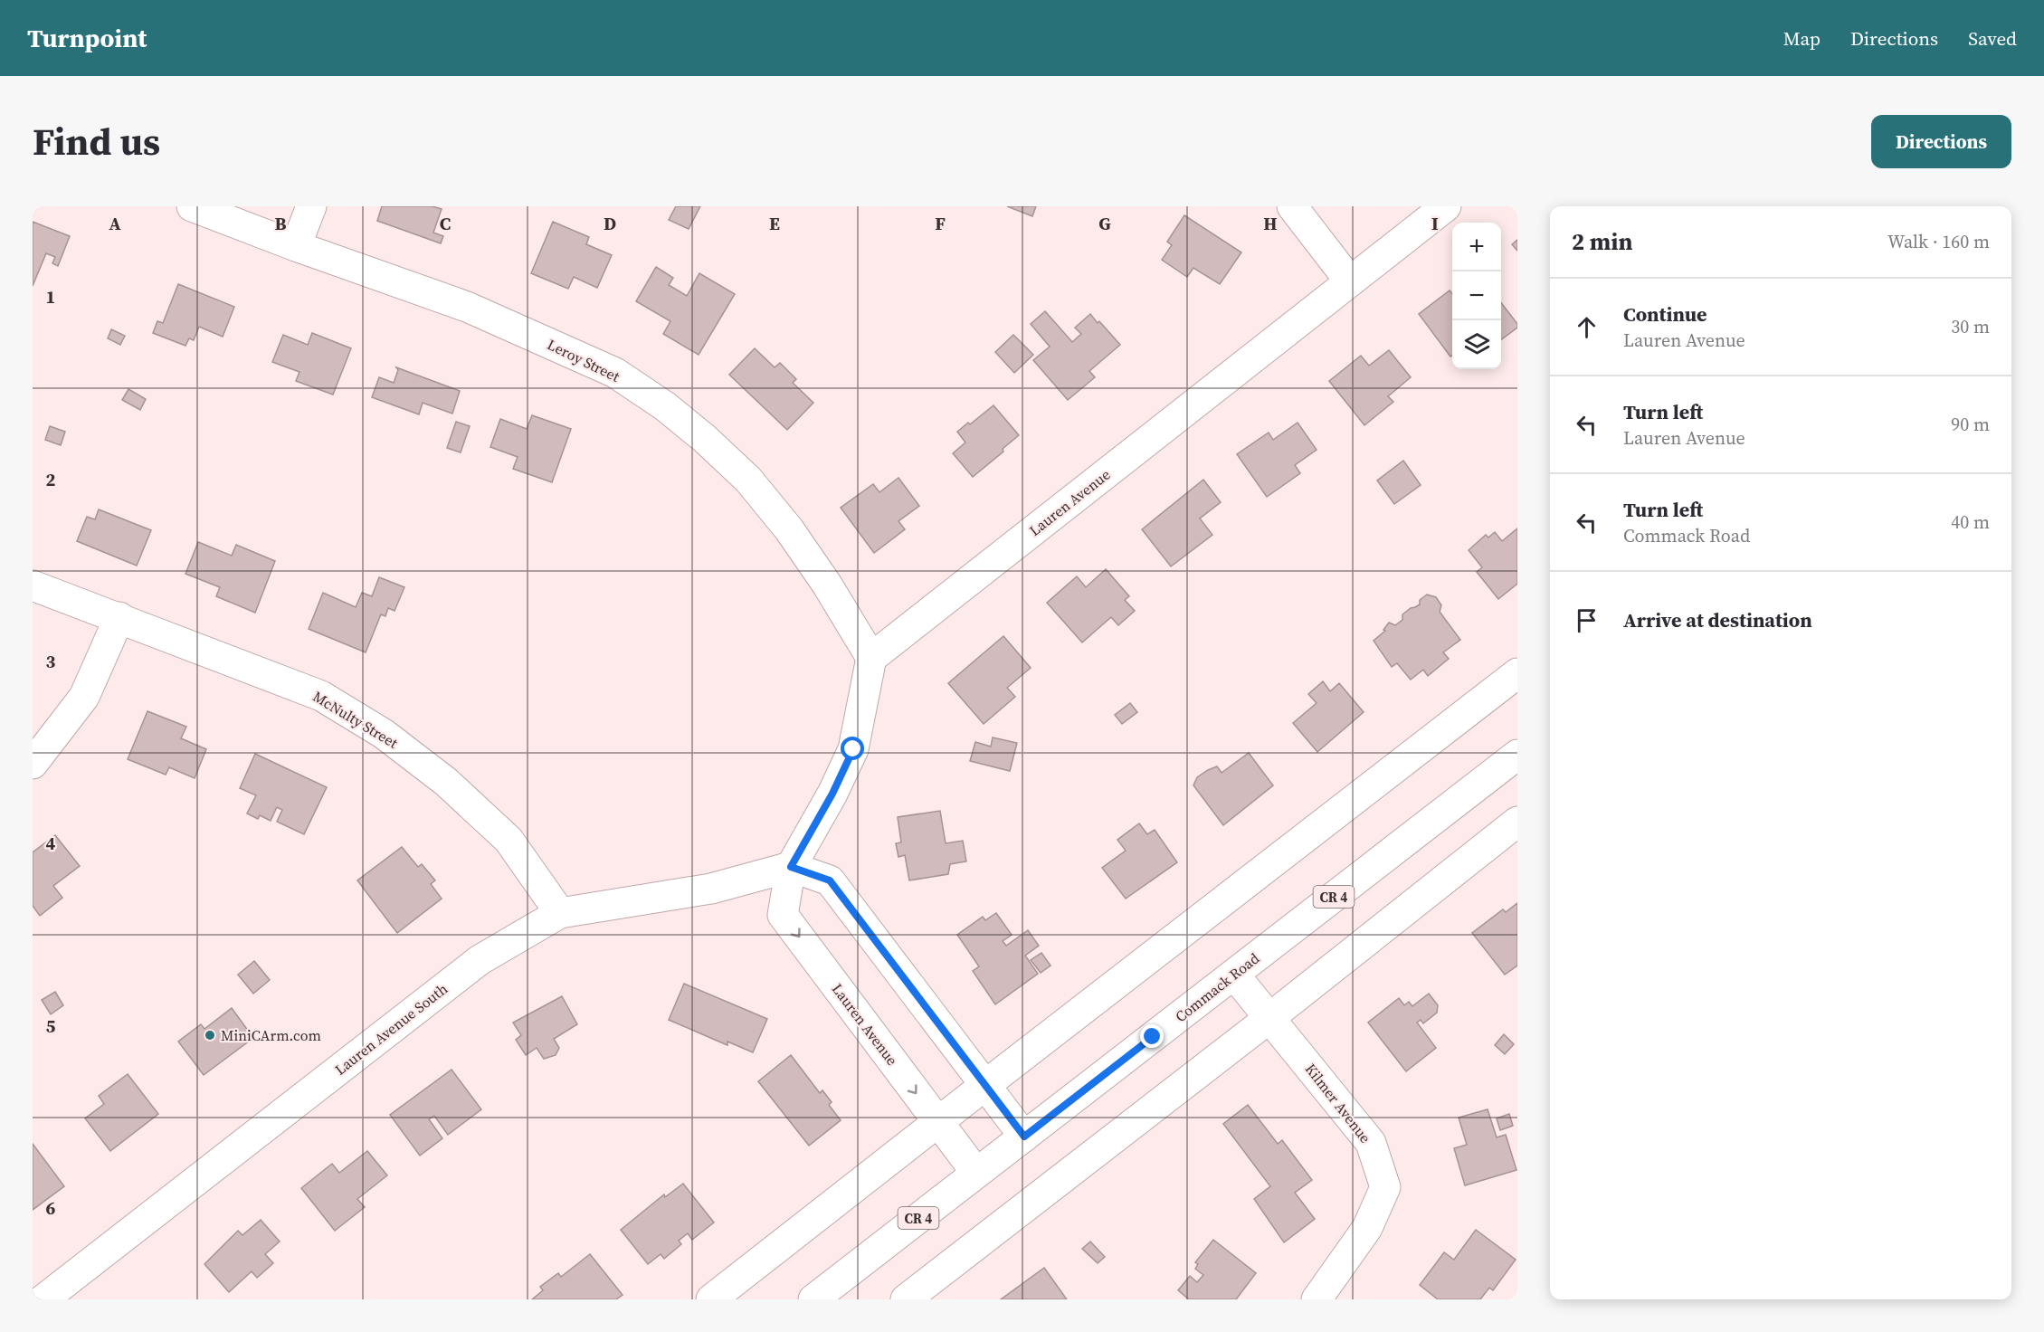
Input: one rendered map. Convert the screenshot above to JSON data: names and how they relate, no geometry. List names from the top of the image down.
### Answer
{
  "streets": {
    "street": [
      "Leroy Street",
      "Lauren Avenue",
      "McNulty Street",
      "CR 4",
      "Commack Road",
      "Lauren Avenue South",
      "Kilmer Avenue"
    ]
  },
  "crossings": [
    ["Leroy Street", "Lauren Avenue"],
    ["Lauren Avenue", "Commack Road"],
    ["Lauren Avenue", "Lauren Avenue South"],
    ["McNulty Street", "Lauren Avenue South"],
    ["Commack Road", "Kilmer Avenue"]
  ],
  "places": ["MiniCArm.com"],
  "page": {
    "header": "Turnpoint",
    "nav": ["Map", "Directions", "Saved"],
    "title": "Find us",
    "buttons": "Directions",
    "heading": ["2 min", "Walk · 160 m"],
    "map_buttons": ["+", "−"],
    "list": [
      ["Continue", "Lauren Avenue", "30 m"],
      ["Turn left", "Lauren Avenue", "90 m"],
      ["Turn left", "Commack Road", "40 m"],
      "Arrive at destination"
    ]
  },
  "grid": {
    "columns": [
      "A",
      "B",
      "C",
      "D",
      "E",
      "F",
      "G",
      "H",
      "I"
    ],
    "rows": [
      "1",
      "2",
      "3",
      "4",
      "5",
      "6"
    ]
  }
}
